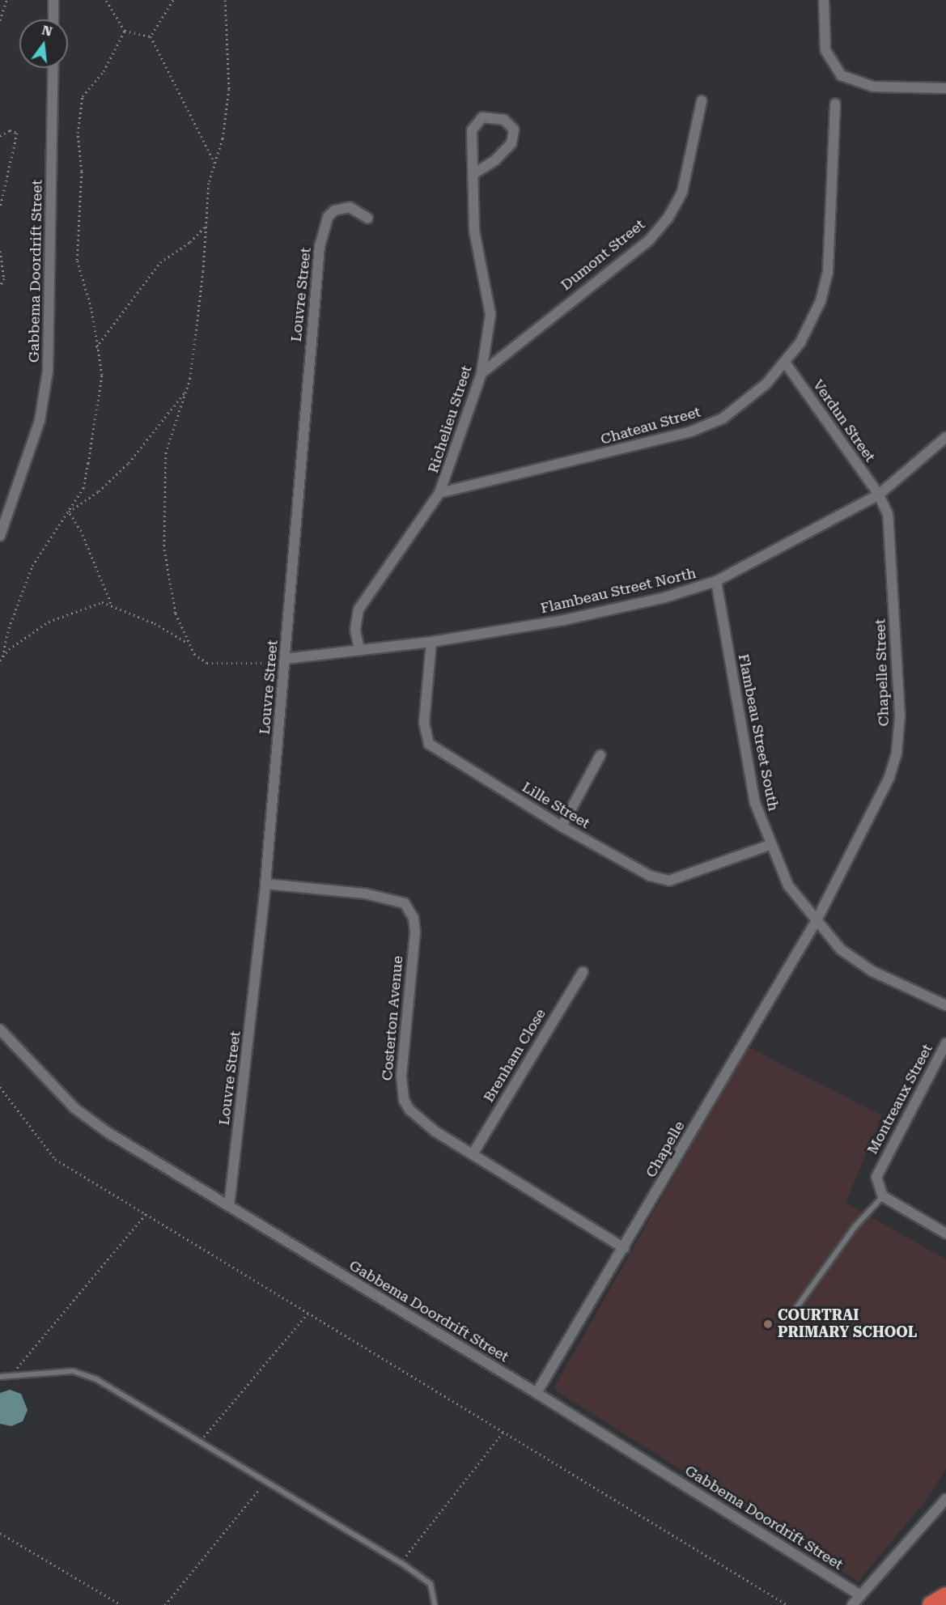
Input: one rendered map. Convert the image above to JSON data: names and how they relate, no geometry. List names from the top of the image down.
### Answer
{
  "streets": {
    "street": [
      "Dumont Street",
      "Gabbema Doordrift Street",
      "Louvre Street",
      "Richelieu Street",
      "Verdun Street",
      "Chateau Street",
      "Flambeau Street North",
      "Chapelle Street",
      "Flambeau Street South",
      "Lille Street",
      "Costerton Avenue",
      "Brenham Close",
      "Montreaux Street",
      "Chapelle"
    ]
  },
  "crossings": [
    ["Dumont Street", "Richelieu Street"],
    ["Gabbema Doordrift Street", "Louvre Street"],
    ["Gabbema Doordrift Street", "Chapelle"],
    ["Louvre Street", "Flambeau Street North"],
    ["Louvre Street", "Costerton Avenue"],
    ["Richelieu Street", "Chateau Street"],
    ["Richelieu Street", "Flambeau Street North"],
    ["Verdun Street", "Chateau Street"],
    ["Verdun Street", "Flambeau Street North"],
    ["Verdun Street", "Chapelle Street"],
    ["Flambeau Street North", "Chapelle Street"],
    ["Flambeau Street North", "Flambeau Street South"],
    ["Flambeau Street North", "Lille Street"],
    ["Chapelle Street", "Flambeau Street South"],
    ["Chapelle Street", "Chapelle"],
    ["Flambeau Street South", "Lille Street"],
    ["Flambeau Street South", "Chapelle"],
    ["Costerton Avenue", "Brenham Close"],
    ["Costerton Avenue", "Chapelle"]
  ],
  "places": ["COURTRAI PRIMARY SCHOOL"],
  "north": "top"
}
